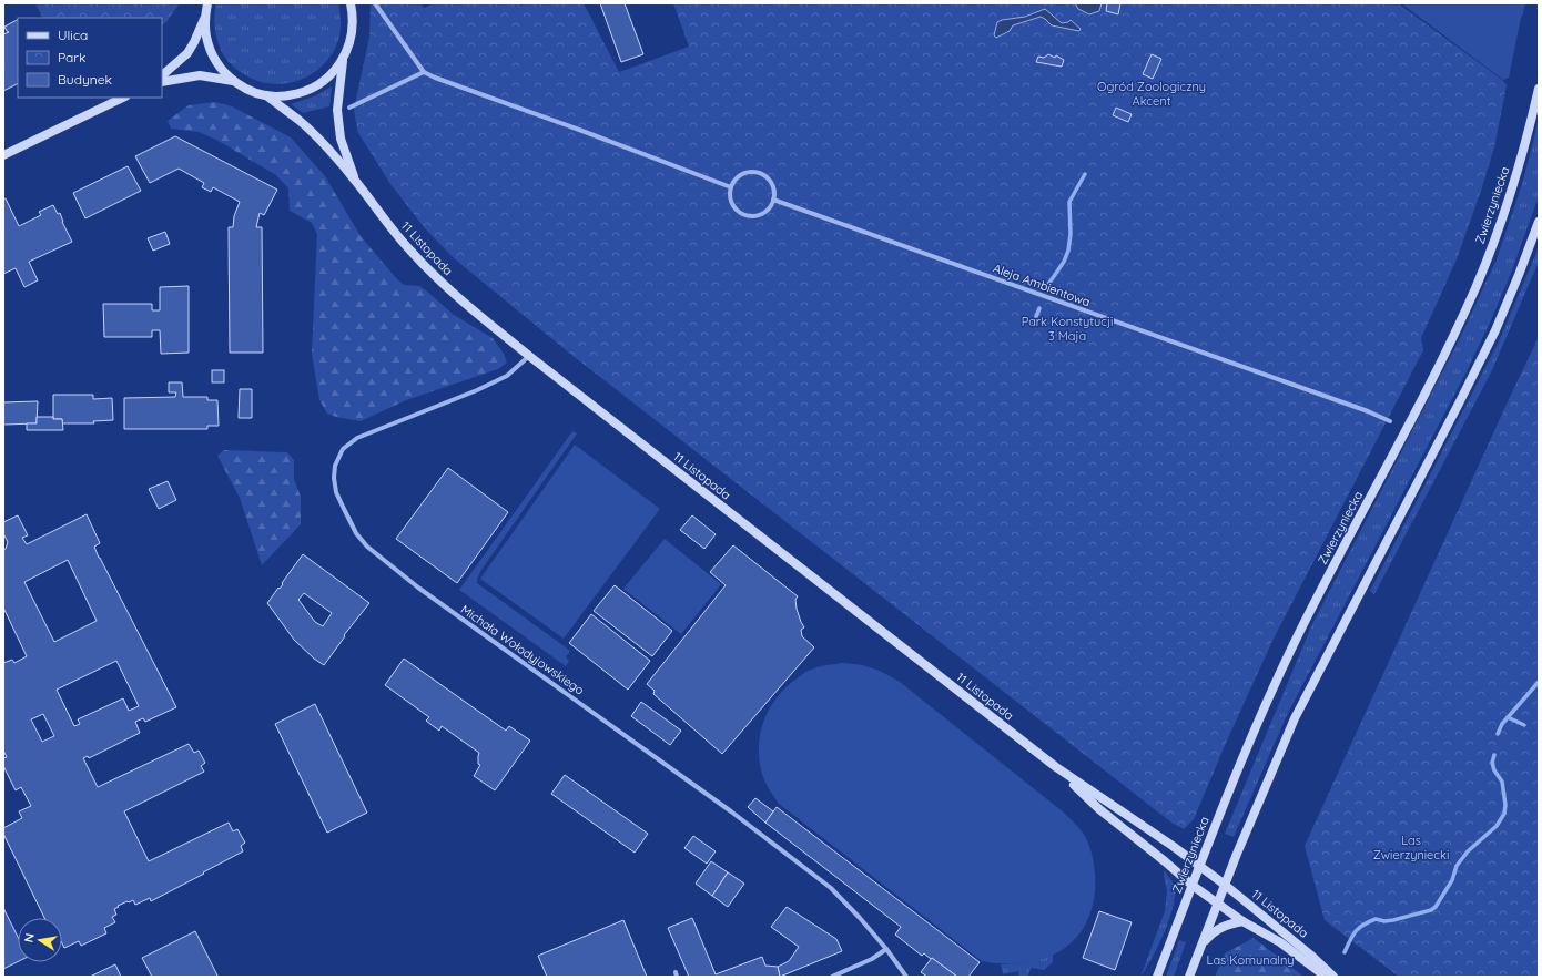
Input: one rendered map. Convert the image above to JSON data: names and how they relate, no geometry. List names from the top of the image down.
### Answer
{
  "streets": {
    "street": [
      "Zwierzyniecka",
      "11 Listopada",
      "Aleja Ambientowa",
      "Michała Wołodyjowskiego"
    ]
  },
  "crossings": [
    ["Zwierzyniecka", "11 Listopada"],
    ["11 Listopada", "Michała Wołodyjowskiego"]
  ],
  "parks": [
    "Ogród Zoologiczny Akcent",
    "Park Konstytucji 3 Maja",
    "Las Zwierzyniecki",
    "Las Komunalny"
  ],
  "legend": ["Ulica", "Park", "Budynek"],
  "north": "left"
}
